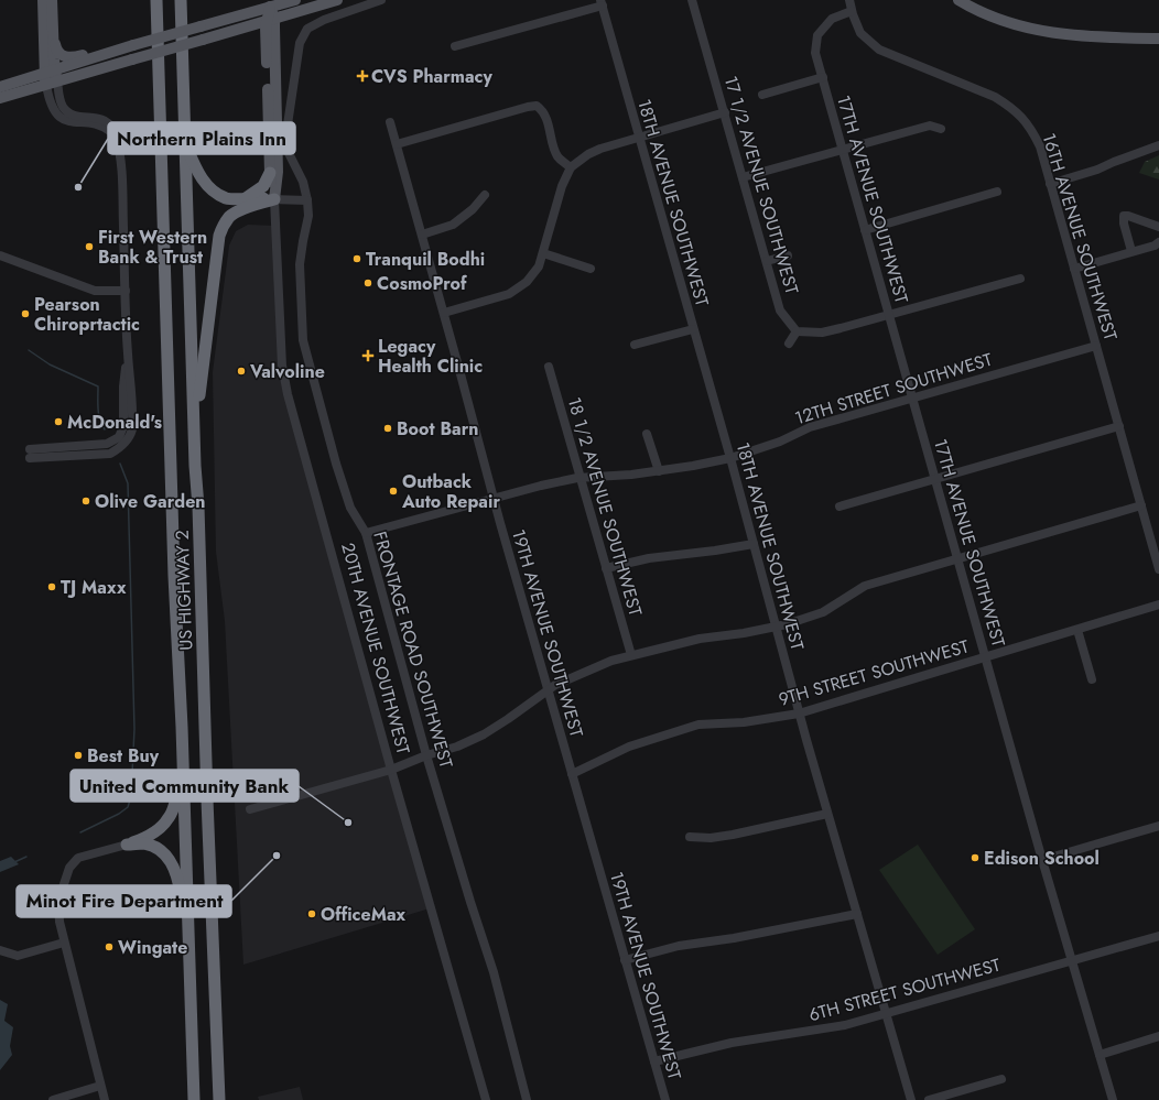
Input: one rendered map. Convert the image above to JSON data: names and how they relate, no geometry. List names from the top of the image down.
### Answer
{
  "streets": {
    "highway": ["US HIGHWAY 2"],
    "main road": ["20TH AVENUE SOUTHWEST"],
    "street": [
      "17 1/2 AVENUE SOUTHWEST",
      "17TH AVENUE SOUTHWEST",
      "18TH AVENUE SOUTHWEST",
      "16TH AVENUE SOUTHWEST",
      "12TH STREET SOUTHWEST",
      "18 1/2 AVENUE SOUTHWEST",
      "19TH AVENUE SOUTHWEST",
      "FRONTAGE ROAD SOUTHWEST",
      "9TH STREET SOUTHWEST",
      "6TH STREET SOUTHWEST"
    ]
  },
  "crossings": [
    ["17TH AVENUE SOUTHWEST", "16TH AVENUE SOUTHWEST"],
    ["17TH AVENUE SOUTHWEST", "12TH STREET SOUTHWEST"],
    ["17TH AVENUE SOUTHWEST", "9TH STREET SOUTHWEST"],
    ["17TH AVENUE SOUTHWEST", "6TH STREET SOUTHWEST"],
    ["18TH AVENUE SOUTHWEST", "12TH STREET SOUTHWEST"],
    ["18TH AVENUE SOUTHWEST", "9TH STREET SOUTHWEST"],
    ["18TH AVENUE SOUTHWEST", "6TH STREET SOUTHWEST"],
    ["16TH AVENUE SOUTHWEST", "12TH STREET SOUTHWEST"],
    ["12TH STREET SOUTHWEST", "18 1/2 AVENUE SOUTHWEST"],
    ["12TH STREET SOUTHWEST", "19TH AVENUE SOUTHWEST"],
    ["12TH STREET SOUTHWEST", "FRONTAGE ROAD SOUTHWEST"],
    ["19TH AVENUE SOUTHWEST", "9TH STREET SOUTHWEST"],
    ["19TH AVENUE SOUTHWEST", "6TH STREET SOUTHWEST"]
  ],
  "places": {
    "health": ["CVS Pharmacy", "Legacy Health Clinic"],
    "other": [
      "Northern Plains Inn",
      "First Western Bank & Trust",
      "Tranquil Bodhi",
      "CosmoProf",
      "Pearson Chiroprtactic",
      "Valvoline",
      "McDonald's",
      "Boot Barn",
      "Outback Auto Repair",
      "Olive Garden",
      "TJ Maxx",
      "Best Buy",
      "United Community Bank",
      "Minot Fire Department",
      "Edison School",
      "OfficeMax",
      "Wingate"
    ]
  }
}
